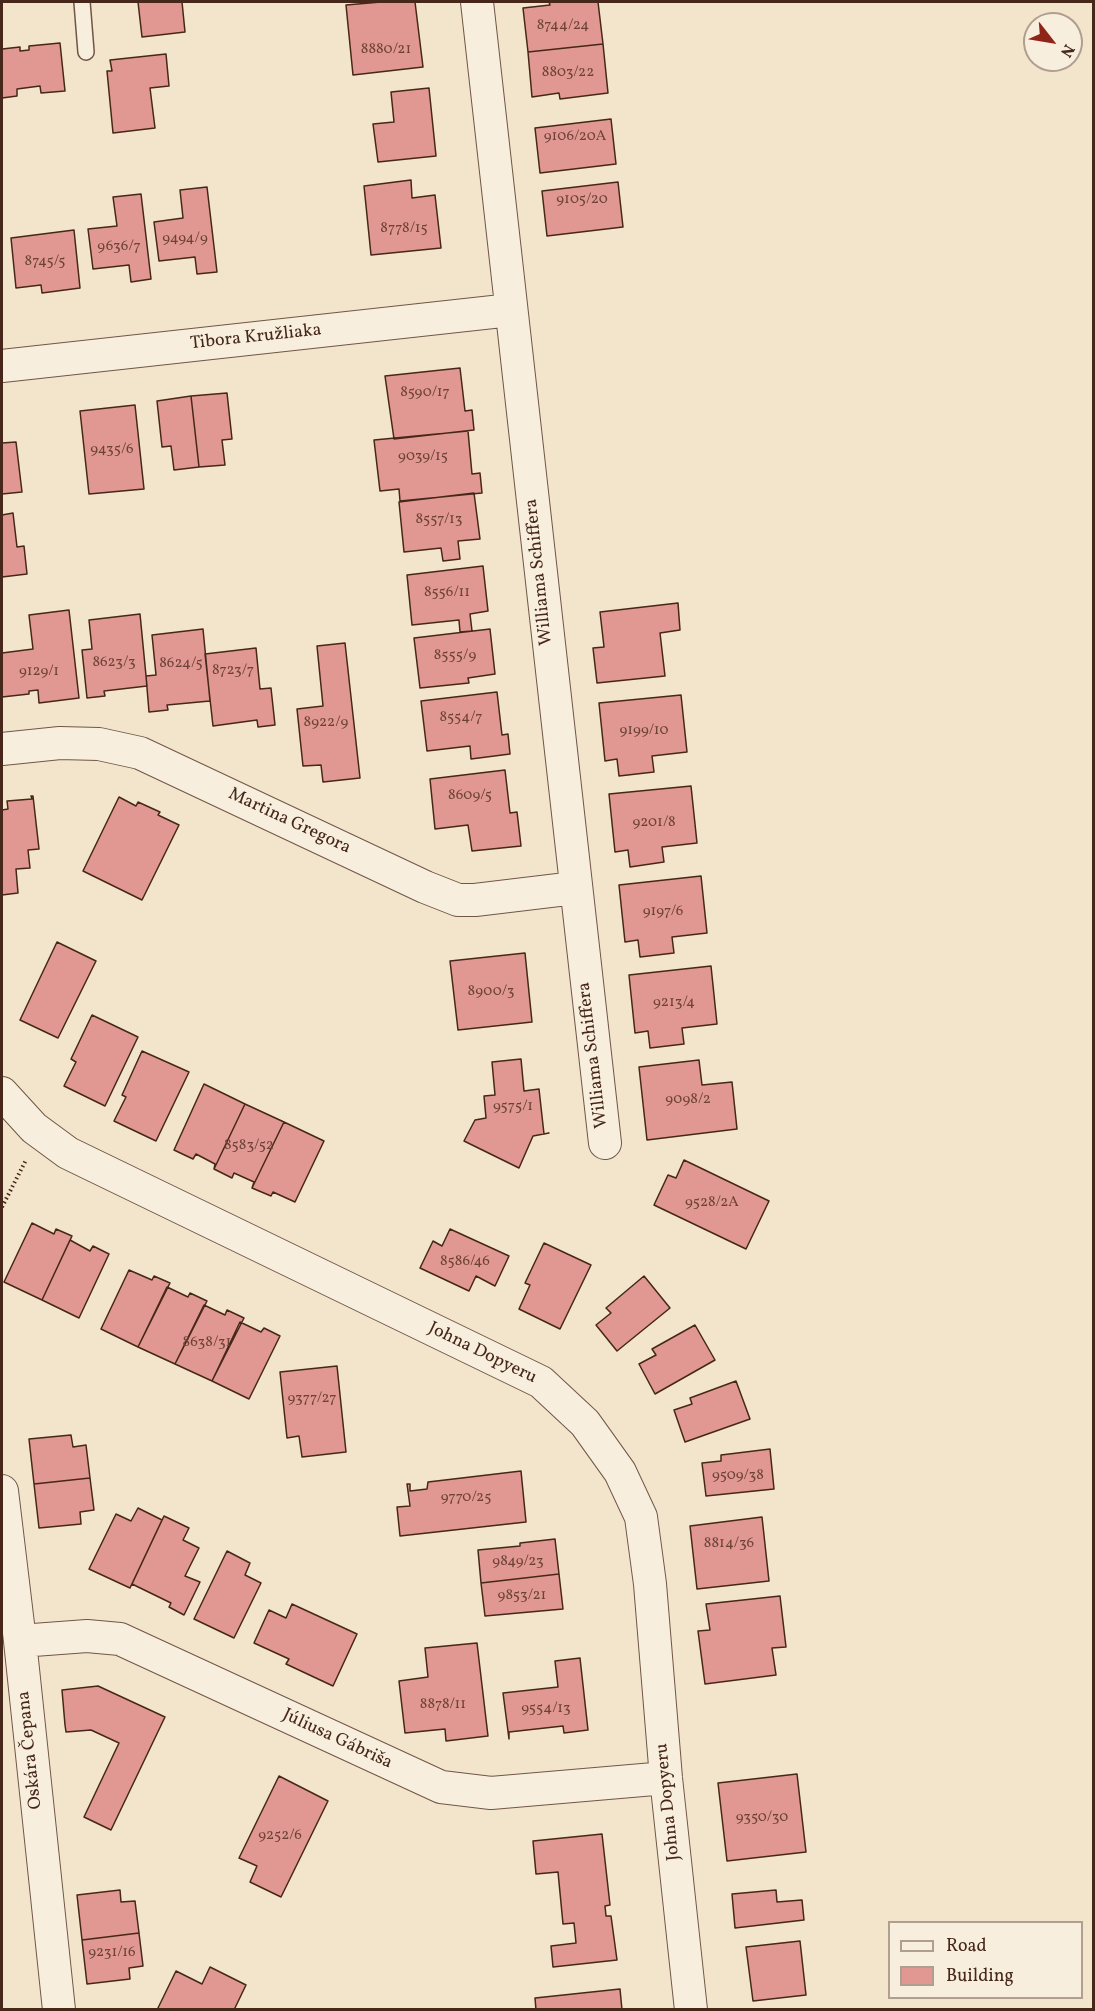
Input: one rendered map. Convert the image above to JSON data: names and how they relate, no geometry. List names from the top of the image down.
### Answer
{
  "streets": {
    "street": [
      "Tibora Kružliaka",
      "Williama Schiffera",
      "Martina Gregora",
      "Johna Dopyeru",
      "Júliusa Gábriša",
      "Oskára Čepana"
    ]
  },
  "crossings": [
    ["Tibora Kružliaka", "Williama Schiffera"],
    ["Williama Schiffera", "Martina Gregora"],
    ["Johna Dopyeru", "Júliusa Gábriša"],
    ["Júliusa Gábriša", "Oskára Čepana"]
  ],
  "house_numbers": [
    "8744/24",
    "8880/21",
    "8803/22",
    "9106/20A",
    "9105/20",
    "8778/15",
    "9494/9",
    "9636/7",
    "8745/5",
    "8590/17",
    "9435/6",
    "9039/15",
    "8557/13",
    "8556/11",
    "8555/9",
    "8623/3",
    "8624/5",
    "8723/7",
    "9129/1",
    "8554/7",
    "8922/9",
    "9199/10",
    "8609/5",
    "9201/8",
    "9197/6",
    "8900/3",
    "9213/4",
    "9098/2",
    "9575/1",
    "8583/52",
    "9528/2A",
    "8586/46",
    "8638/31",
    "9377/27",
    "9509/38",
    "9770/25",
    "8814/36",
    "9849/23",
    "9853/21",
    "8878/11",
    "9554/13",
    "9350/30",
    "9252/6",
    "9231/16"
  ],
  "legend": ["Road", "Building"],
  "north": "bottom right"
}
